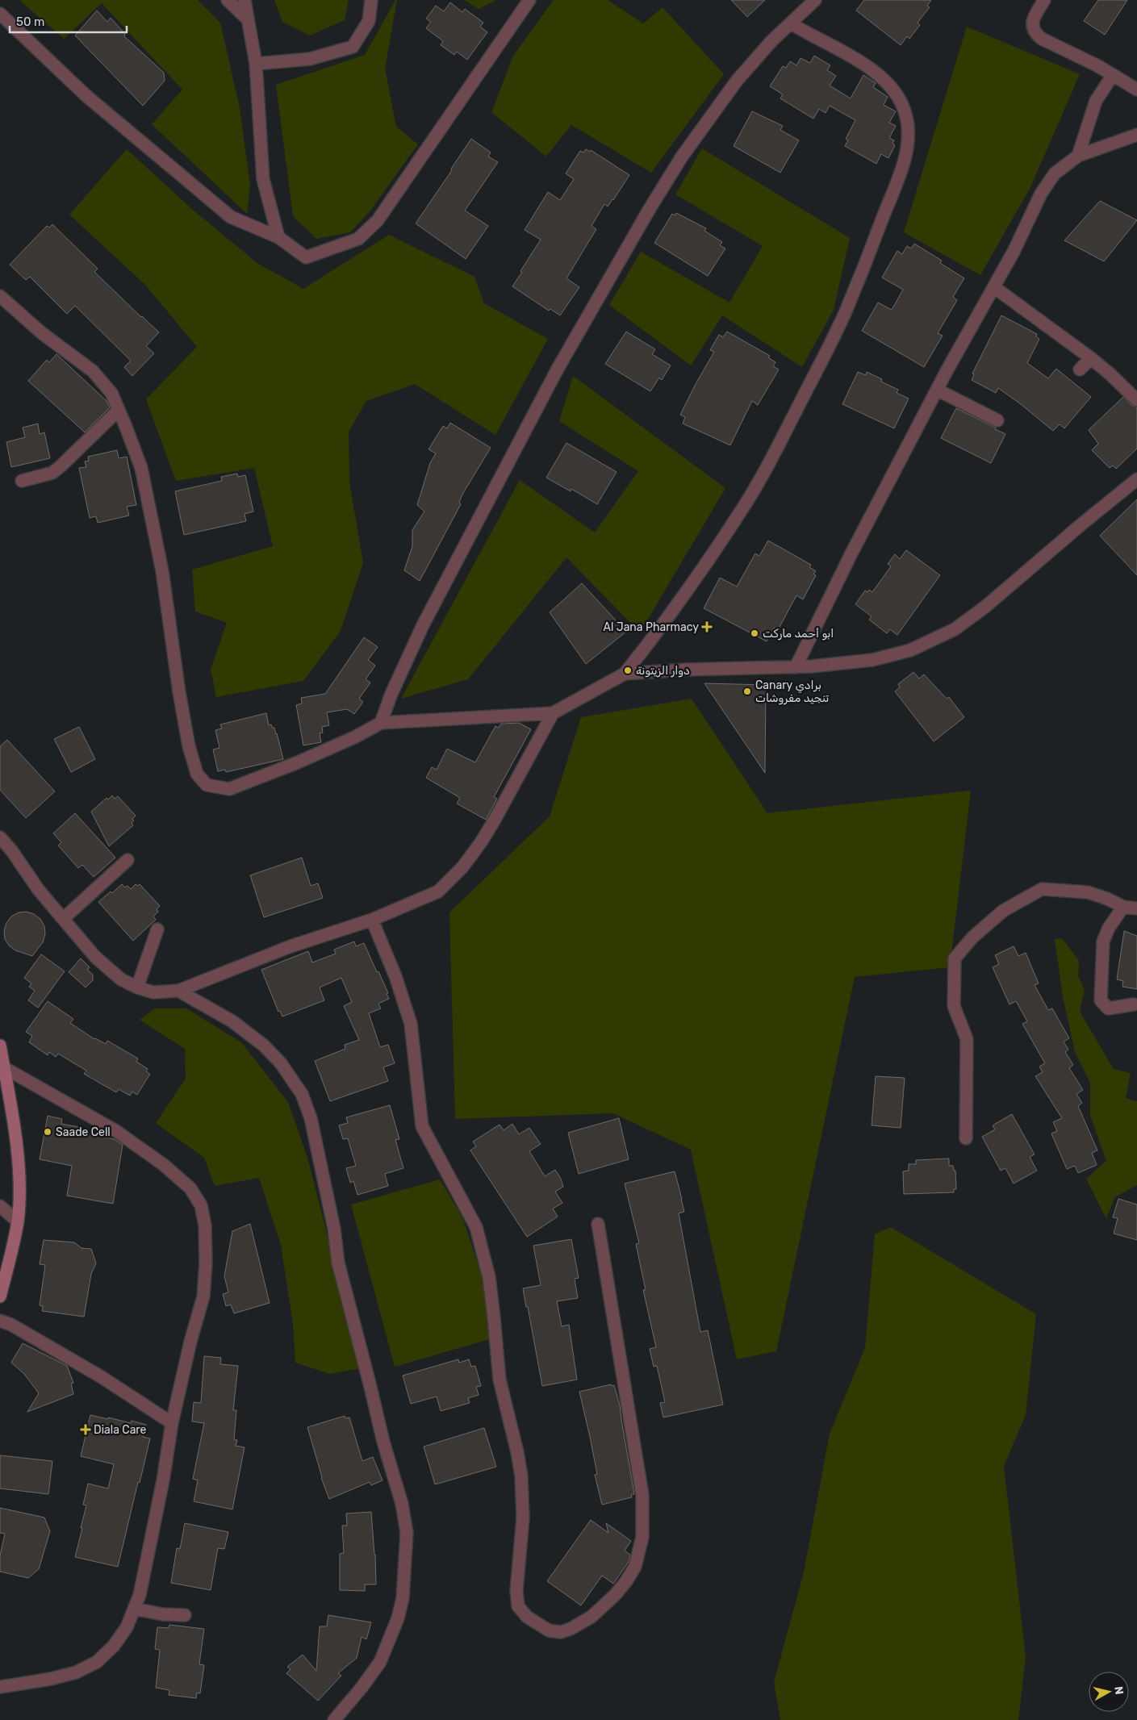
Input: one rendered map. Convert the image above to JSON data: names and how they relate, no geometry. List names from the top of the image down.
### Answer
{
  "places": {
    "health": ["Al Jana Pharmacy", "Diala Care"],
    "other": [
      "ابو أحمد ماركت",
      "دوار الزيتونة",
      "Canary برادي تنجيد مفروشات",
      "Saade Cell"
    ]
  },
  "scale_bar": "50 m",
  "north": "right"
}
